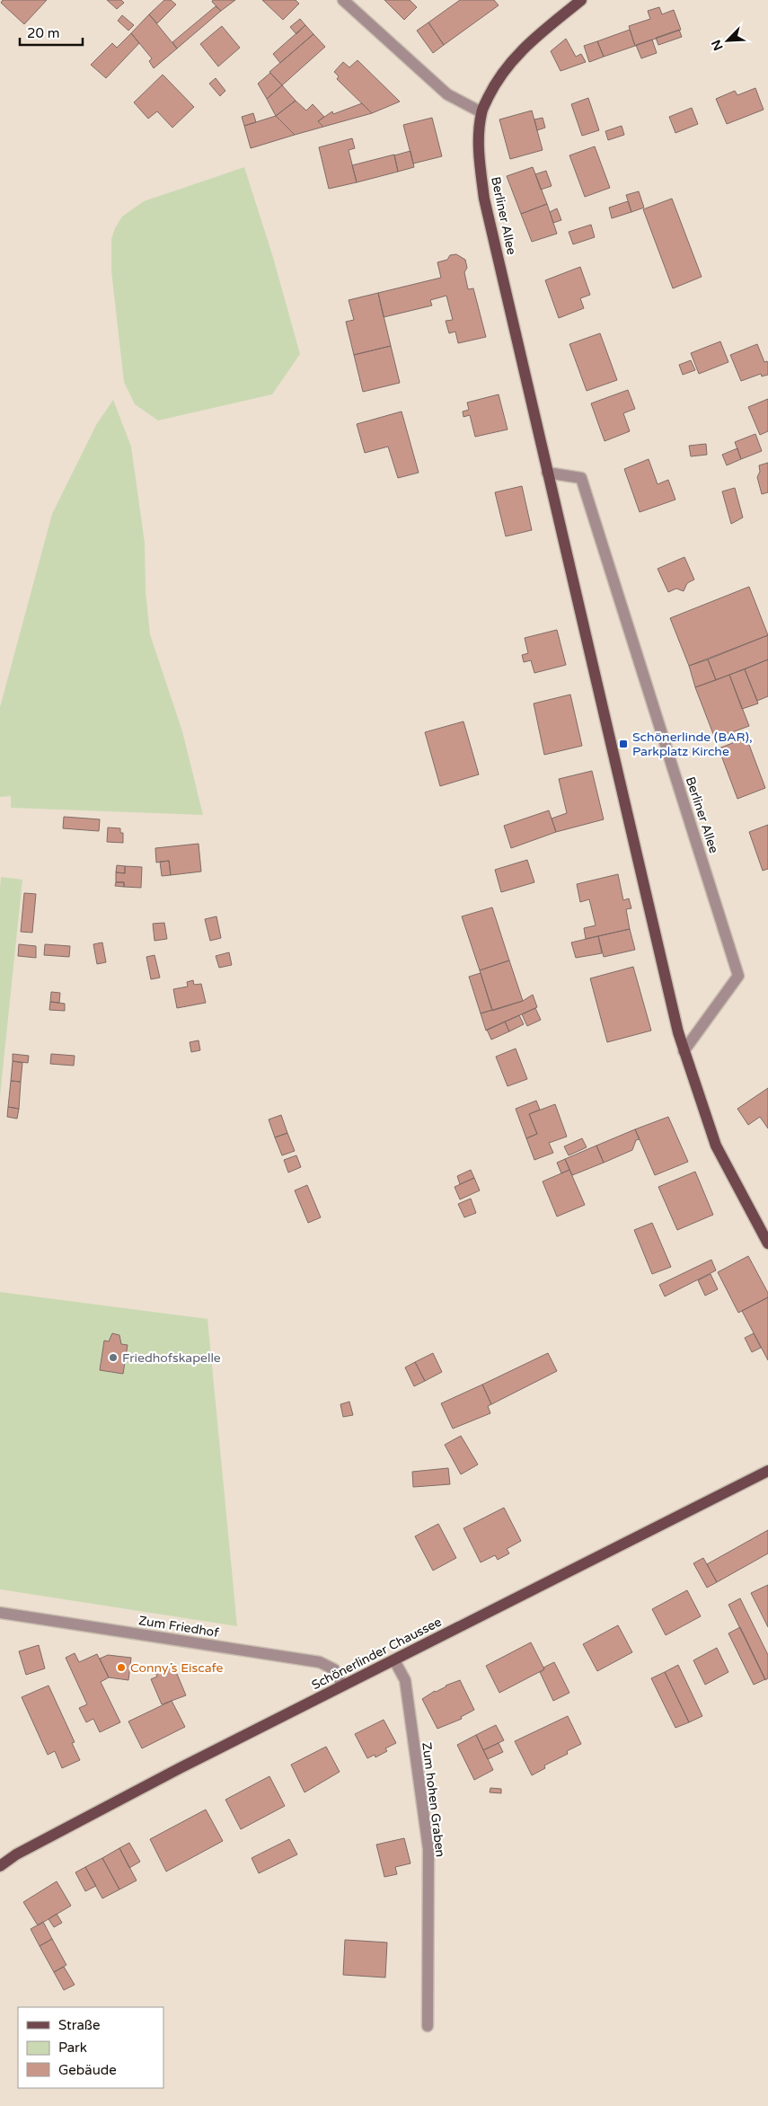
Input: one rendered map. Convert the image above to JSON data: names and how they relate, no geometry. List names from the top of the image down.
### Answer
{
  "streets": {
    "main road": ["Berliner Allee", "Schönerlinder Chaussee"],
    "street": ["Zum Friedhof", "Zum hohen Graben"]
  },
  "crossings": [
    ["Zum Friedhof", "Schönerlinder Chaussee"],
    ["Schönerlinder Chaussee", "Zum hohen Graben"]
  ],
  "places": {
    "transit": ["Schönerlinde (BAR), Parkplatz Kirche"],
    "other": ["Friedhofskapelle", "Conny´s Eiscafe"]
  },
  "legend": ["Straße", "Park", "Gebäude"],
  "scale_bar": "20 m",
  "north": "bottom left"
}
